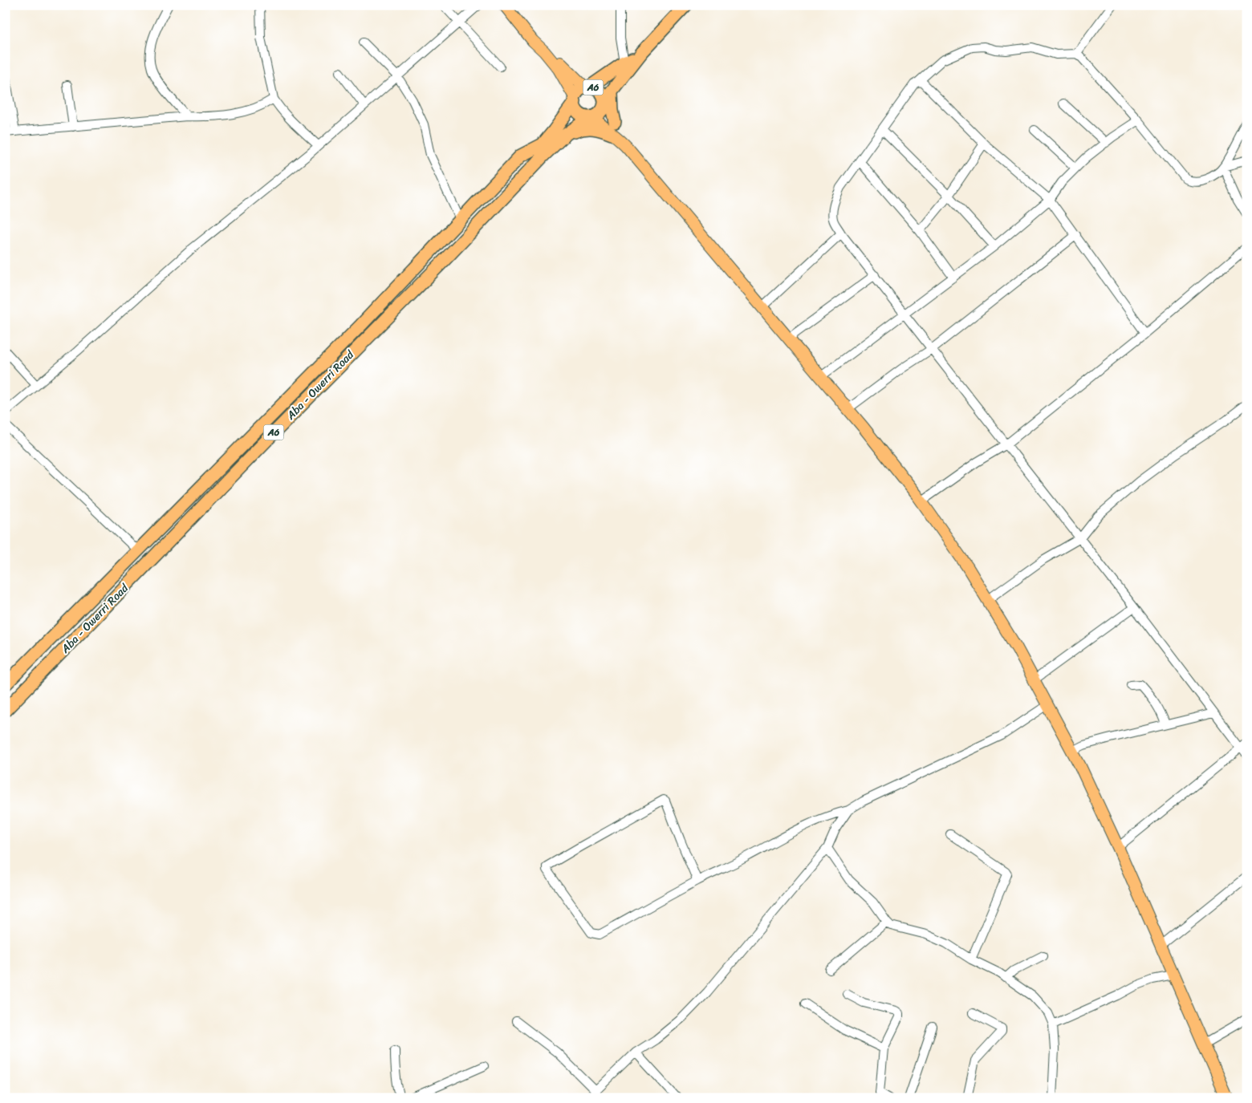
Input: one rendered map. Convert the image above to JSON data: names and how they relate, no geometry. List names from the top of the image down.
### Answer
{
  "streets": {
    "highway": ["A6", "Aba - Owerri Road"]
  },
  "crossings": [
    ["A6", "Aba - Owerri Road"]
  ]
}
